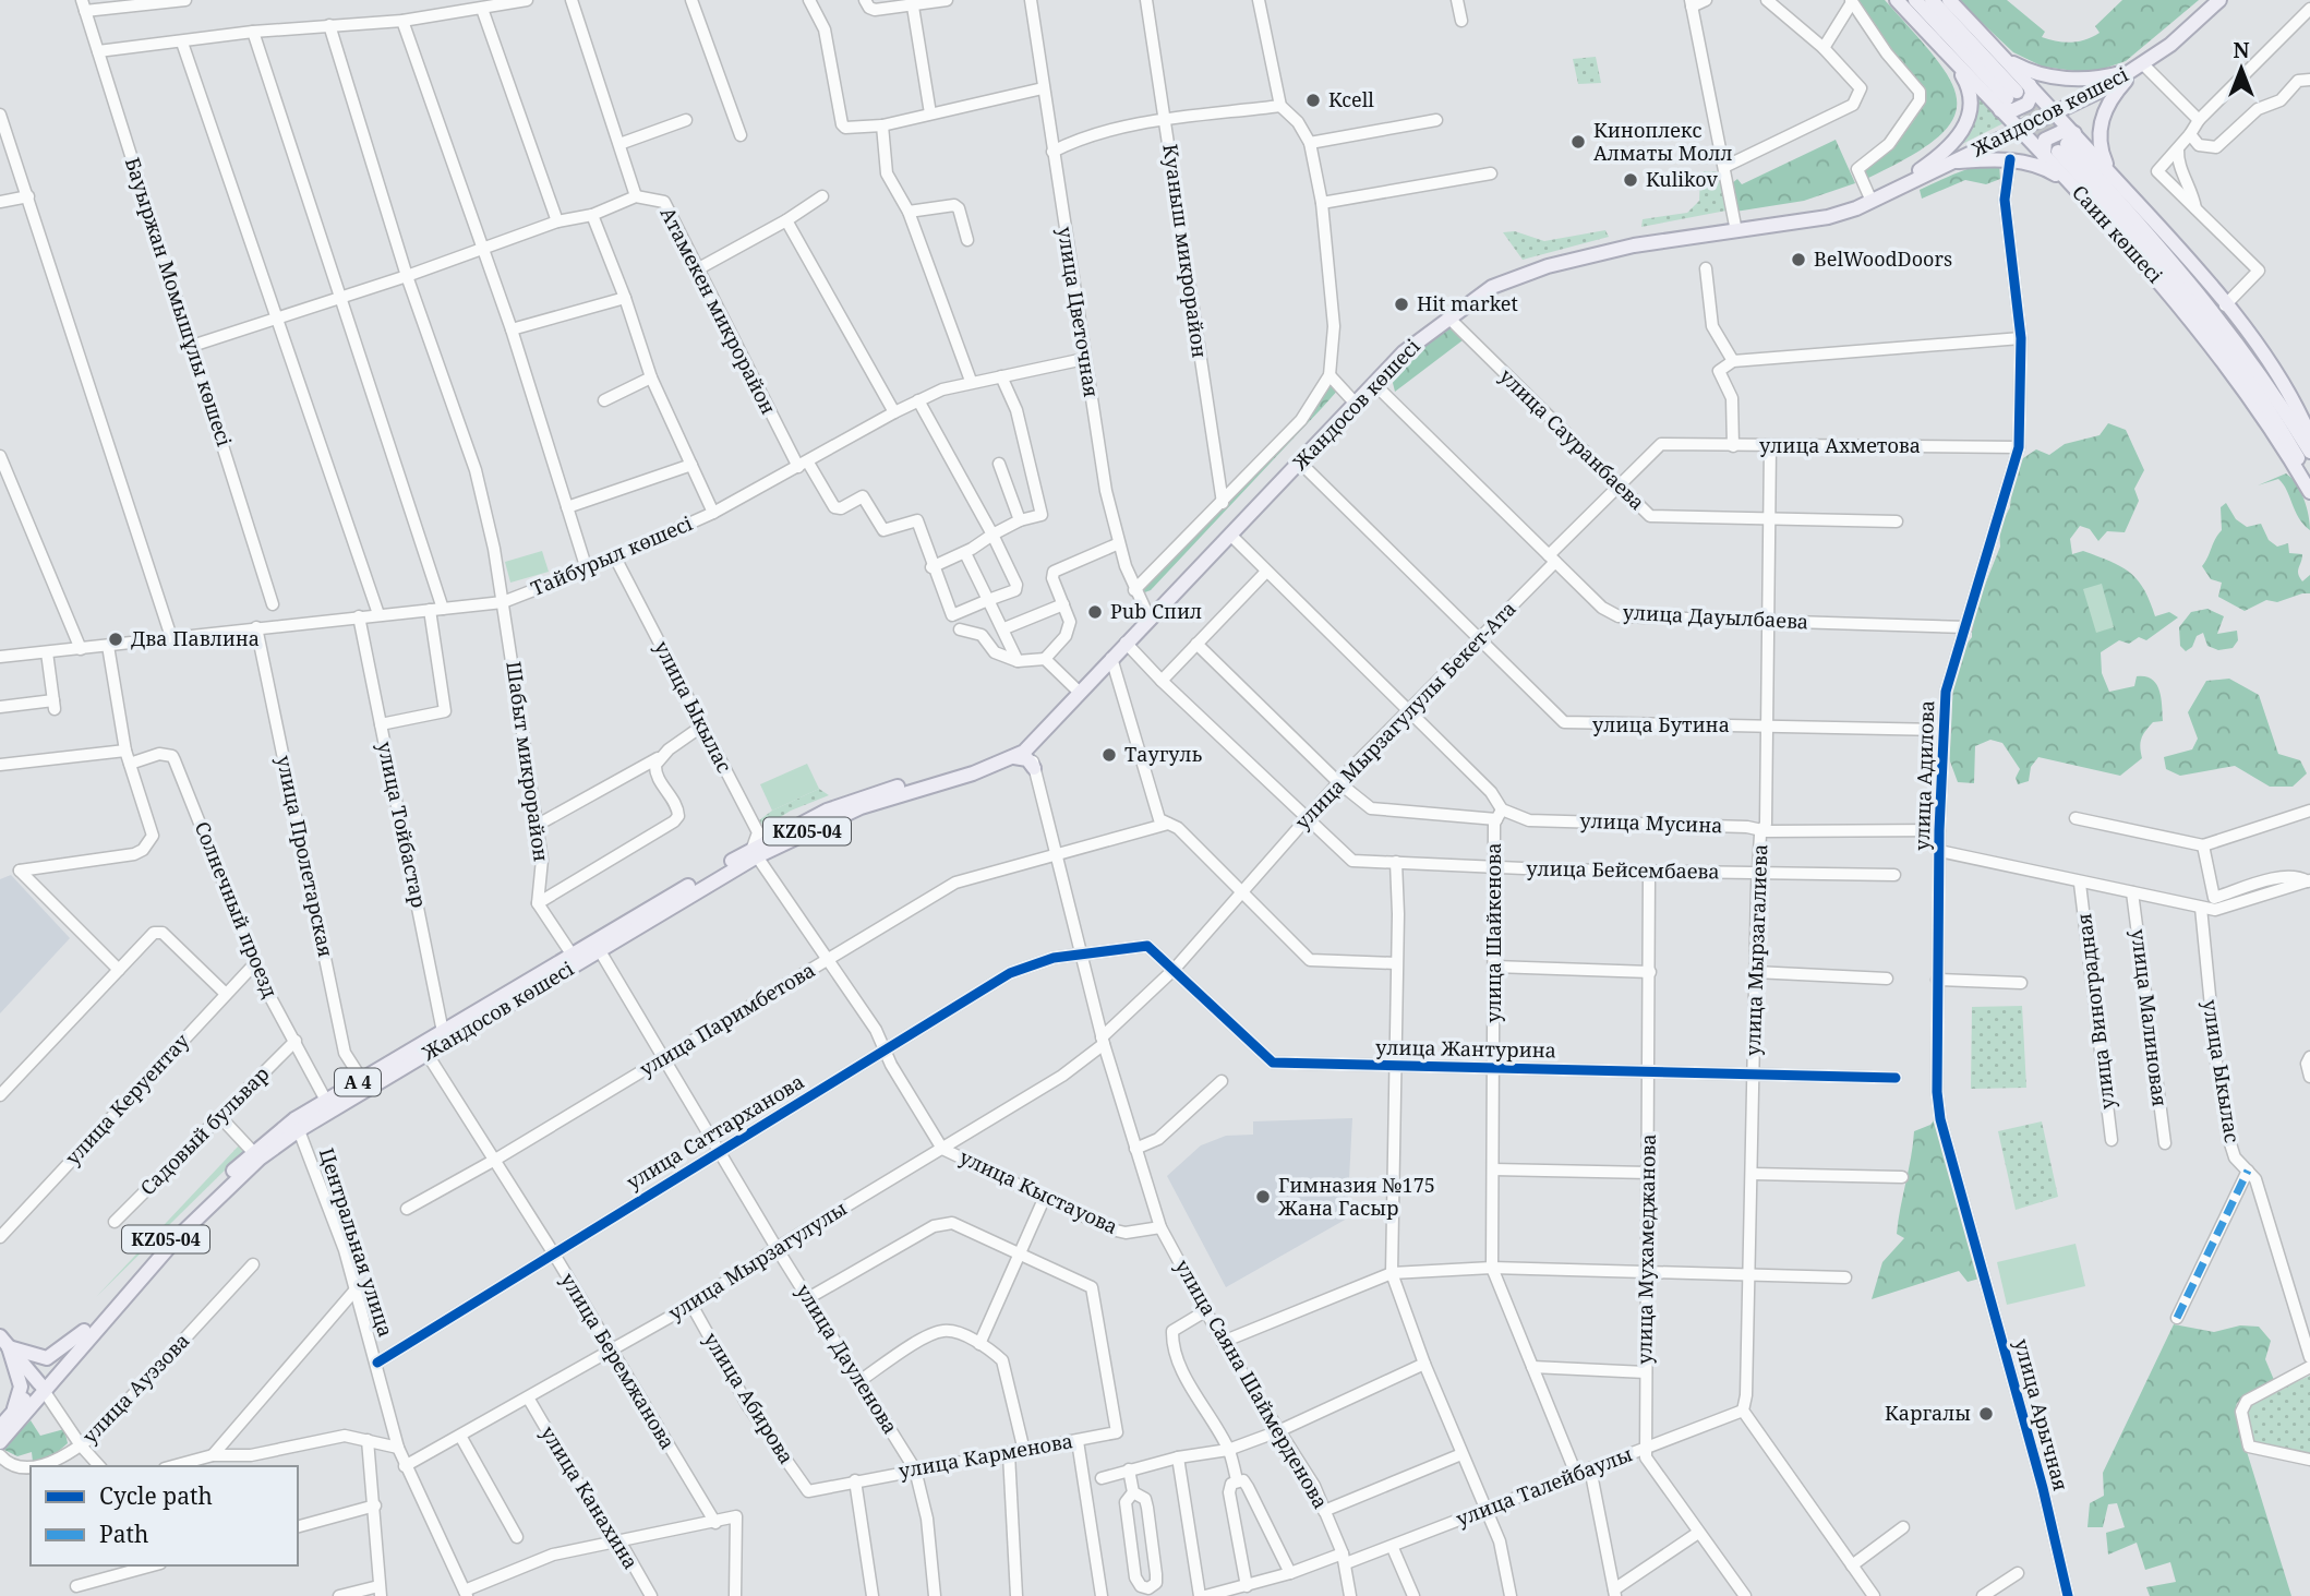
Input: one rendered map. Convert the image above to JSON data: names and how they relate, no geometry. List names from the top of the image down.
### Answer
{
  "streets": {
    "main road": [
      "Жандосов көшесі",
      "Саин көшесі",
      "KZ05-04",
      "А 4"
    ],
    "street": [
      "Куаныш микрорайон",
      "Бауыржан Момышұлы көшесі",
      "Атамекен микрорайон",
      "улица Цветочная",
      "улица Сауранбаева",
      "улица Ахметова",
      "Тайбурыл көшесі",
      "улица Дауылбаева",
      "улица Ыкылас",
      "улица Мырзагулулы Бекет-Ата",
      "улица Бутина",
      "Шабыт микрорайон",
      "улица Адилова",
      "улица Мусина",
      "улица Тойбастар",
      "улица Пролетарская",
      "улица Бейсембаева",
      "Солнечный проезд",
      "улица Шайкенова",
      "улица Мырзагалиева",
      "улица Виноградная",
      "улица Малиновая",
      "улица Паримбетова",
      "улица Жантурина",
      "улица Керуентау",
      "Садовый бульвар",
      "улица Саттарханова",
      "улица Кыстауова",
      "Центральная улица",
      "улица Мухамеджанова",
      "улица Мырзагулулы",
      "улица Дауленова",
      "улица Беремжанова",
      "улица Саяна Шаймерденова",
      "улица Ауэзова",
      "улица Абирова",
      "улица Арычная",
      "улица Карменова",
      "улица Талейбаулы",
      "улица Канахина"
    ]
  },
  "crossings": [
    ["Жандосов көшесі", "Саин көшесі"],
    ["Жандосов көшесі", "улица Цветочная"],
    ["Жандосов көшесі", "улица Сауранбаева"],
    ["Жандосов көшесі", "улица Дауылбаева"],
    ["Жандосов көшесі", "улица Ыкылас"],
    ["Жандосов көшесі", "улица Бутина"],
    ["Жандосов көшесі", "улица Тойбастар"],
    ["Жандосов көшесі", "KZ05-04"],
    ["Жандосов көшесі", "улица Пролетарская"],
    ["Жандосов көшесі", "улица Бейсембаева"],
    ["Жандосов көшесі", "Солнечный проезд"],
    ["Жандосов көшесі", "улица Кыстауова"],
    ["Жандосов көшесі", "Центральная улица"],
    ["Жандосов көшесі", "улица Дауленова"],
    ["Жандосов көшесі", "улица Беремжанова"],
    ["Жандосов көшесі", "улица Саяна Шаймерденова"],
    ["Бауыржан Момышұлы көшесі", "Атамекен микрорайон"],
    ["Атамекен микрорайон", "Тайбурыл көшесі"],
    ["Атамекен микрорайон", "Шабыт микрорайон"],
    ["улица Цветочная", "Тайбурыл көшесі"],
    ["улица Сауранбаева", "улица Мырзагулулы Бекет-Ата"],
    ["улица Сауранбаева", "улица Мырзагалиева"],
    ["улица Ахметова", "улица Мырзагулулы Бекет-Ата"],
    ["улица Ахметова", "улица Адилова"],
    ["улица Ахметова", "улица Мырзагалиева"],
    ["Тайбурыл көшесі", "улица Ыкылас"],
    ["Тайбурыл көшесі", "Шабыт микрорайон"],
    ["Тайбурыл көшесі", "улица Тойбастар"],
    ["Тайбурыл көшесі", "улица Пролетарская"],
    ["улица Дауылбаева", "улица Мырзагулулы Бекет-Ата"],
    ["улица Дауылбаева", "улица Адилова"],
    ["улица Дауылбаева", "улица Мырзагалиева"],
    ["улица Ыкылас", "улица Кыстауова"],
    ["улица Мырзагулулы Бекет-Ата", "улица Бутина"],
    ["улица Мырзагулулы Бекет-Ата", "улица Мусина"],
    ["улица Мырзагулулы Бекет-Ата", "улица Бейсембаева"],
    ["улица Мырзагулулы Бекет-Ата", "улица Жантурина"],
    ["улица Мырзагулулы Бекет-Ата", "улица Мырзагулулы"],
    ["улица Мырзагулулы Бекет-Ата", "улица Саяна Шаймерденова"],
    ["улица Бутина", "улица Адилова"],
    ["улица Бутина", "улица Мырзагалиева"],
    ["улица Адилова", "улица Мусина"],
    ["улица Адилова", "улица Арычная"],
    ["улица Мусина", "улица Шайкенова"],
    ["улица Мусина", "улица Мырзагалиева"],
    ["улица Бейсембаева", "улица Шайкенова"],
    ["улица Бейсембаева", "улица Мырзагалиева"],
    ["улица Бейсембаева", "улица Мухамеджанова"],
    ["Солнечный проезд", "улица Керуентау"],
    ["Солнечный проезд", "Садовый бульвар"],
    ["улица Шайкенова", "улица Жантурина"],
    ["улица Шайкенова", "улица Талейбаулы"],
    ["улица Мырзагалиева", "улица Жантурина"],
    ["улица Мырзагалиева", "улица Талейбаулы"],
    ["улица Паримбетова", "улица Кыстауова"],
    ["улица Паримбетова", "улица Дауленова"],
    ["улица Паримбетова", "улица Беремжанова"],
    ["улица Паримбетова", "улица Саяна Шаймерденова"],
    ["улица Жантурина", "улица Саттарханова"],
    ["улица Жантурина", "улица Мухамеджанова"],
    ["улица Жантурина", "улица Саяна Шаймерденова"],
    ["улица Саттарханова", "улица Кыстауова"],
    ["улица Саттарханова", "Центральная улица"],
    ["улица Саттарханова", "улица Дауленова"],
    ["улица Саттарханова", "улица Беремжанова"],
    ["улица Саттарханова", "улица Саяна Шаймерденова"],
    ["улица Кыстауова", "улица Мырзагулулы"],
    ["улица Кыстауова", "улица Саяна Шаймерденова"],
    ["Центральная улица", "улица Мырзагулулы"],
    ["улица Мухамеджанова", "улица Талейбаулы"],
    ["улица Мырзагулулы", "улица Дауленова"],
    ["улица Мырзагулулы", "улица Беремжанова"],
    ["улица Мырзагулулы", "улица Саяна Шаймерденова"],
    ["улица Мырзагулулы", "улица Абирова"],
    ["улица Мырзагулулы", "улица Канахина"],
    ["улица Дауленова", "улица Карменова"],
    ["улица Саяна Шаймерденова", "улица Талейбаулы"],
    ["улица Абирова", "улица Карменова"]
  ],
  "places": [
    "Kcell",
    "Киноплекс Алматы Молл",
    "Kulikov",
    "BelWoodDoors",
    "Hit market",
    "Pub Спил",
    "Два Павлина",
    "Таугуль",
    "Гимназия №175 Жана Гасыр",
    "Каргалы"
  ],
  "legend": ["Cycle path", "Path"],
  "north": "top"
}
